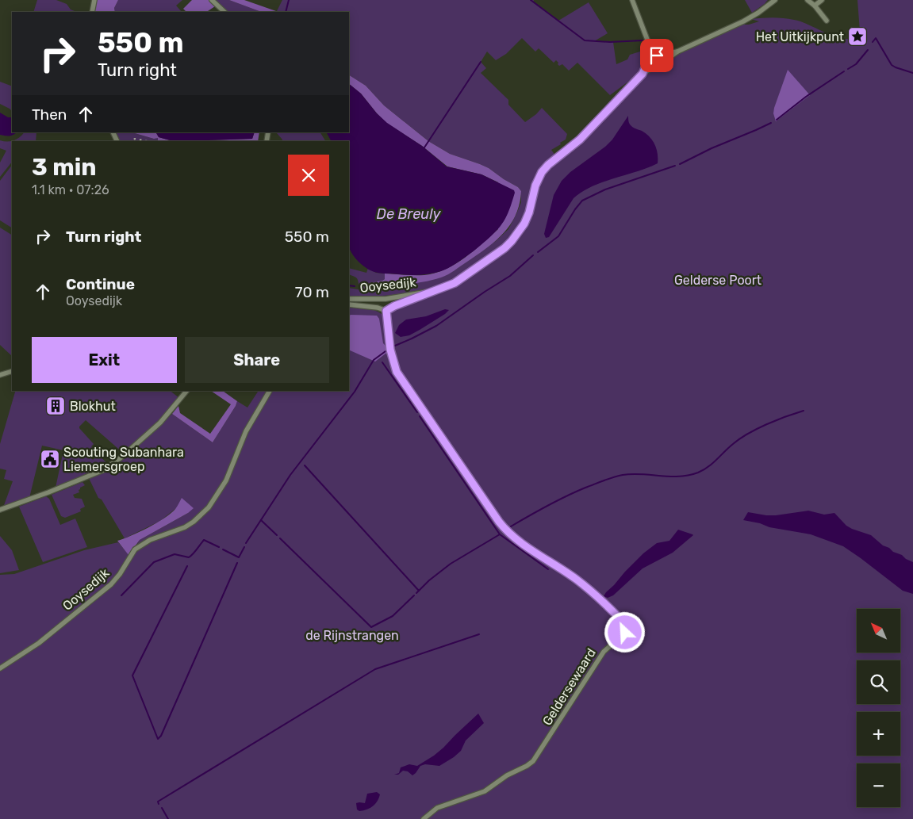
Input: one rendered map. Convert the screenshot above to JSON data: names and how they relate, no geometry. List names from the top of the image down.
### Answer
{
  "streets": {
    "street": ["Ooysedijk", "Geldersewaard"]
  },
  "water": ["De Breuly"],
  "parks": ["Gelderse Poort", "de Rijnstrangen"],
  "places": {
    "place": ["Het Uitkijkpunt"],
    "building": ["Blokhut"],
    "public building": ["Scouting Subanhara Liemersgroep"]
  },
  "north": "top left",
  "page": {
    "turn": ["550 m", "Turn right"],
    "then": "Then",
    "heading": ["3 min", "1.1 km · 07:26"],
    "list": [
      {
        "name": "Turn right",
        "value": "550 m"
      },
      {
        "name": "Continue",
        "note": "Ooysedijk",
        "value": "70 m"
      }
    ],
    "buttons": ["Exit", "Share"],
    "map_buttons": ["+", "−"]
  }
}
